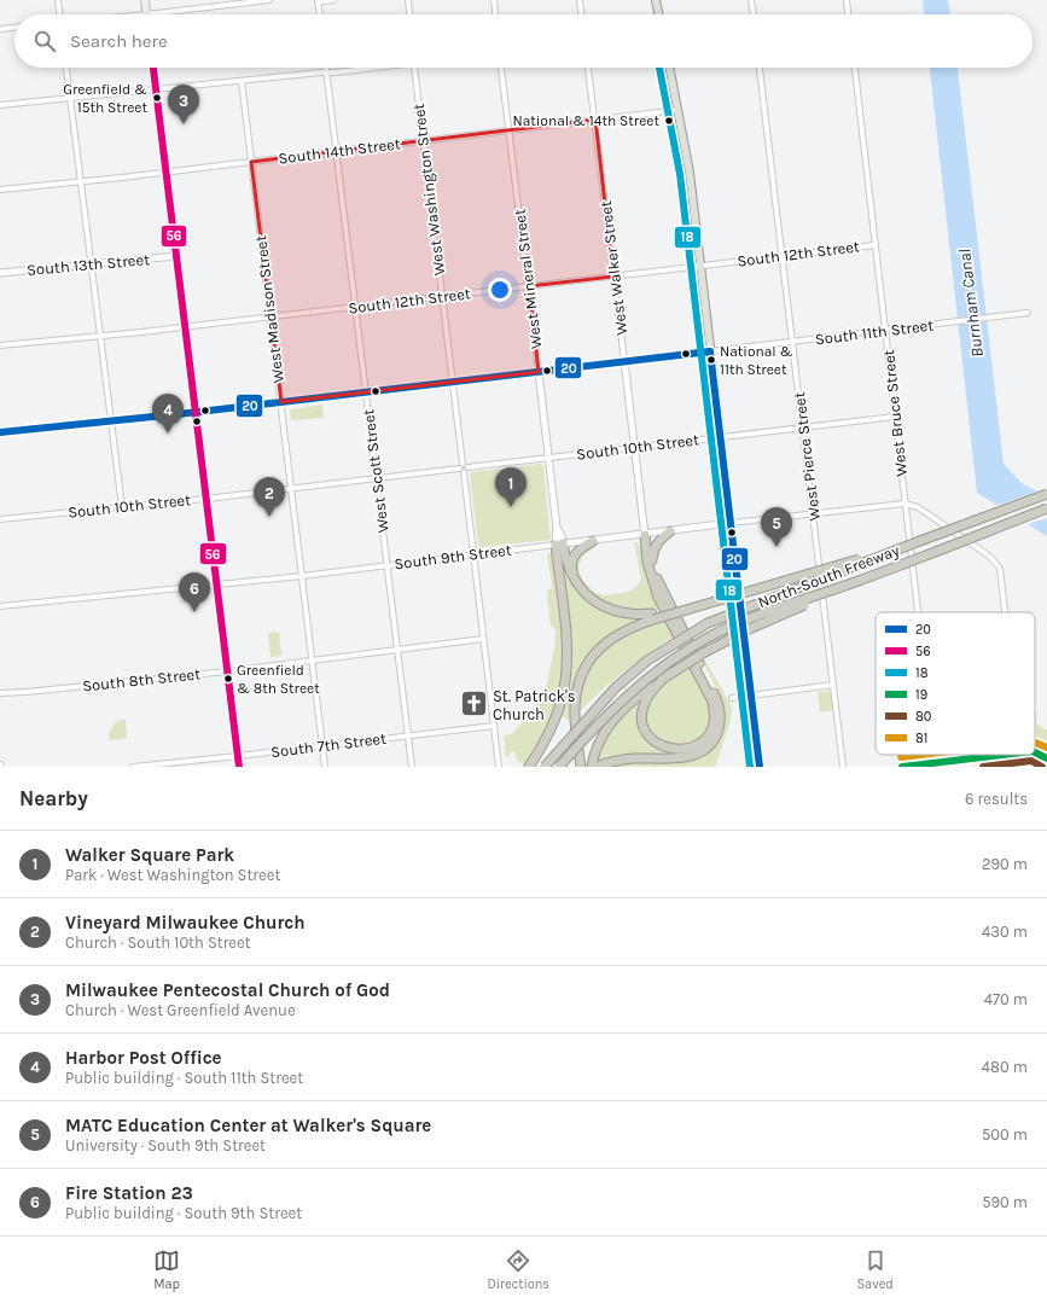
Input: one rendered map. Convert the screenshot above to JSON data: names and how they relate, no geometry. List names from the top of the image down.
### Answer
{
  "streets": {
    "highway": ["North-South Freeway"],
    "street": [
      "South 14th Street",
      "West Washington Street",
      "South 12th Street",
      "South 13th Street",
      "West Walker Street",
      "West Mineral Street",
      "West Madison Street",
      "South 11th Street",
      "West Bruce Street",
      "South 10th Street",
      "West Pierce Street",
      "West Scott Street",
      "South 9th Street",
      "South 8th Street",
      "South 7th Street"
    ]
  },
  "crossings": [
    ["South 14th Street", "West Washington Street"],
    ["South 14th Street", "West Walker Street"],
    ["South 14th Street", "West Mineral Street"],
    ["South 14th Street", "West Madison Street"],
    ["South 14th Street", "West Scott Street"],
    ["West Washington Street", "South 12th Street"],
    ["West Washington Street", "South 11th Street"],
    ["West Washington Street", "South 10th Street"],
    ["West Washington Street", "South 9th Street"],
    ["West Washington Street", "South 8th Street"],
    ["West Washington Street", "South 7th Street"],
    ["South 12th Street", "West Walker Street"],
    ["South 12th Street", "West Mineral Street"],
    ["South 12th Street", "West Madison Street"],
    ["South 12th Street", "West Bruce Street"],
    ["South 12th Street", "West Pierce Street"],
    ["South 12th Street", "West Scott Street"],
    ["West Walker Street", "South 11th Street"],
    ["West Walker Street", "South 10th Street"],
    ["West Walker Street", "South 9th Street"],
    ["West Mineral Street", "South 11th Street"],
    ["West Mineral Street", "South 10th Street"],
    ["West Mineral Street", "South 9th Street"],
    ["West Madison Street", "South 11th Street"],
    ["West Madison Street", "South 10th Street"],
    ["West Madison Street", "South 9th Street"],
    ["West Madison Street", "South 8th Street"],
    ["West Madison Street", "South 7th Street"],
    ["South 11th Street", "West Bruce Street"],
    ["South 11th Street", "West Pierce Street"],
    ["South 11th Street", "West Scott Street"],
    ["West Bruce Street", "South 10th Street"],
    ["West Bruce Street", "South 9th Street"],
    ["South 10th Street", "West Pierce Street"],
    ["South 10th Street", "West Scott Street"],
    ["West Pierce Street", "South 9th Street"],
    ["West Scott Street", "South 9th Street"],
    ["West Scott Street", "South 8th Street"],
    ["West Scott Street", "South 7th Street"]
  ],
  "water": ["Burnham Canal"],
  "places": {
    "other": [
      "Greenfield & 15th Street",
      "National & 14th Street",
      "National & 11th Street",
      "Greenfield & 8th Street"
    ],
    "church": ["St. Patrick's Church"]
  },
  "lines": [
    "transit line 56",
    "transit line 18",
    "transit line 20",
    "transit line 81",
    "transit line 19",
    "transit line 80"
  ],
  "legend": [
    "20",
    "56",
    "18",
    "19",
    "80",
    "81"
  ],
  "page": {
    "search": "Search here",
    "pins": [
      "3",
      "4",
      "1",
      "2",
      "5",
      "6"
    ],
    "heading": ["Nearby", "6 results"],
    "list": [
      {
        "mark": "1",
        "name": "Walker Square Park",
        "note": "Park · West Washington Street",
        "value": "290 m"
      },
      {
        "mark": "2",
        "name": "Vineyard Milwaukee Church",
        "note": "Church · South 10th Street",
        "value": "430 m"
      },
      {
        "mark": "3",
        "name": "Milwaukee Pentecostal Church of God",
        "note": "Church · West Greenfield Avenue",
        "value": "470 m"
      },
      {
        "mark": "4",
        "name": "Harbor Post Office",
        "note": "Public building · South 11th Street",
        "value": "480 m"
      },
      {
        "mark": "5",
        "name": "MATC Education Center at Walker's Square",
        "note": "University · South 9th Street",
        "value": "500 m"
      },
      {
        "mark": "6",
        "name": "Fire Station 23",
        "note": "Public building · South 9th Street",
        "value": "590 m"
      }
    ],
    "nav": ["Map", "Directions", "Saved"]
  }
}
